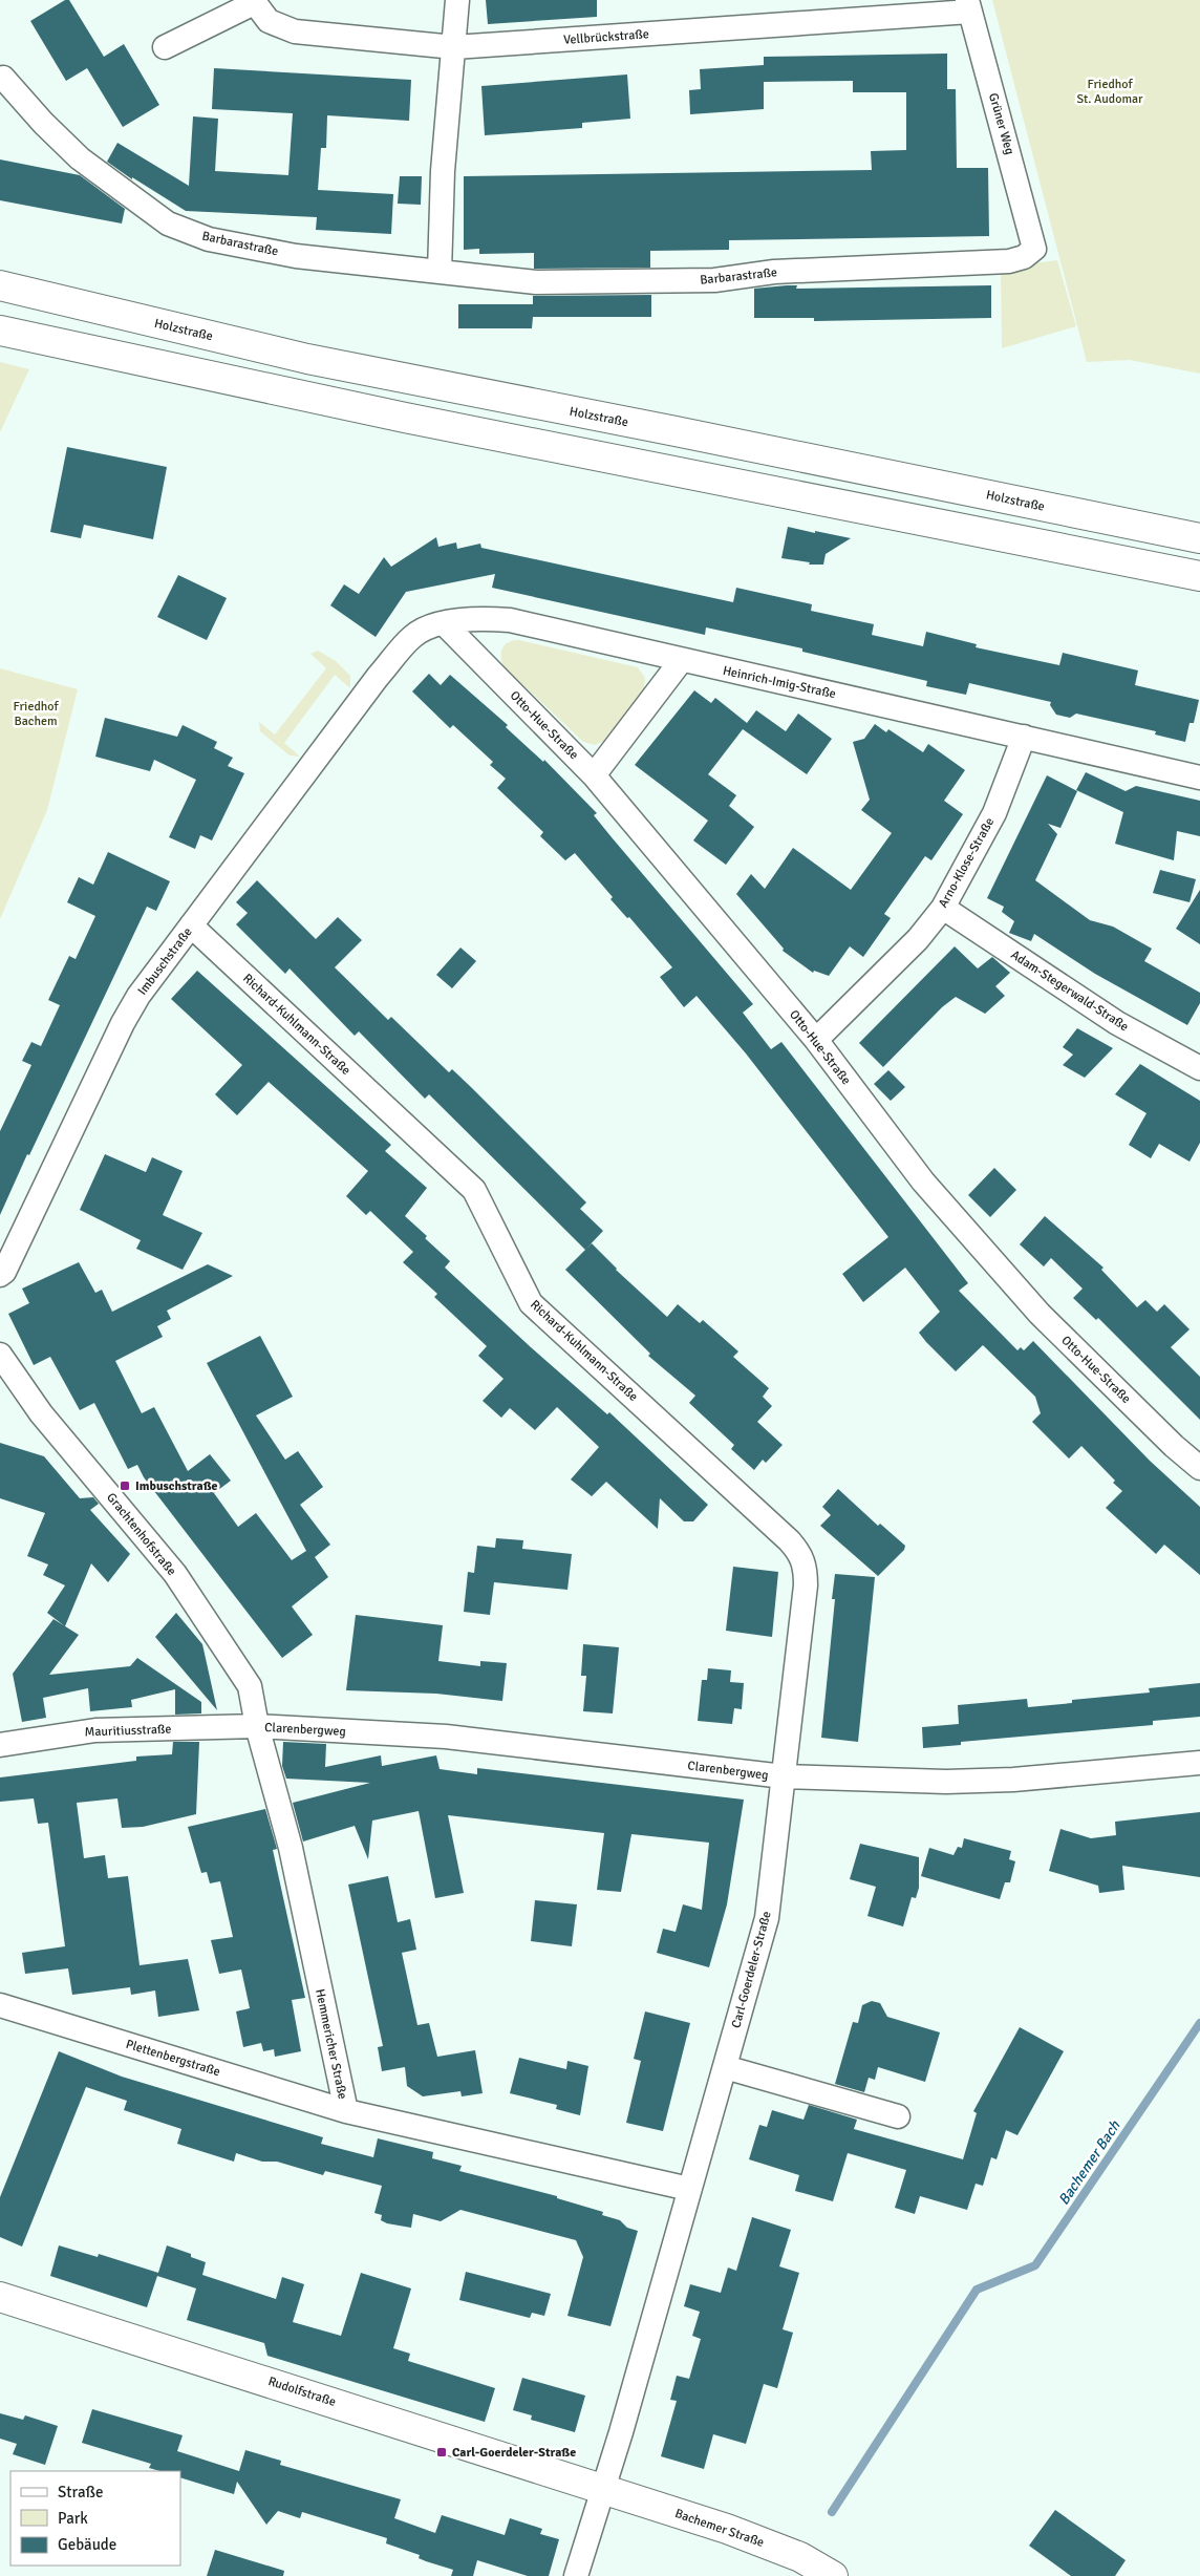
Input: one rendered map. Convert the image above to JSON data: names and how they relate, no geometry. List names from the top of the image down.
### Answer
{
  "streets": {
    "main road": ["Holzstraße", "Rudolfstraße", "Bachemer Straße"],
    "street": [
      "Vellbrückstraße",
      "Grüner Weg",
      "Barbarastraße",
      "Heinrich-Imig-Straße",
      "Otto-Hue-Straße",
      "Arno-Klose-Straße",
      "Imbuschstraße",
      "Adam-Stegerwald-Straße",
      "Richard-Kuhlmann-Straße",
      "Grachtenhofstraße",
      "Clarenbergweg",
      "Mauritiusstraße",
      "Carl-Goerdeler-Straße",
      "Hemmericher Straße",
      "Plettenbergstraße"
    ]
  },
  "crossings": [
    ["Vellbrückstraße", "Grüner Weg"],
    ["Grüner Weg", "Barbarastraße"],
    ["Heinrich-Imig-Straße", "Otto-Hue-Straße"],
    ["Heinrich-Imig-Straße", "Arno-Klose-Straße"],
    ["Heinrich-Imig-Straße", "Imbuschstraße"],
    ["Otto-Hue-Straße", "Arno-Klose-Straße"],
    ["Arno-Klose-Straße", "Adam-Stegerwald-Straße"],
    ["Imbuschstraße", "Richard-Kuhlmann-Straße"],
    ["Richard-Kuhlmann-Straße", "Clarenbergweg"],
    ["Richard-Kuhlmann-Straße", "Carl-Goerdeler-Straße"],
    ["Grachtenhofstraße", "Clarenbergweg"],
    ["Grachtenhofstraße", "Mauritiusstraße"],
    ["Grachtenhofstraße", "Hemmericher Straße"],
    ["Clarenbergweg", "Mauritiusstraße"],
    ["Clarenbergweg", "Carl-Goerdeler-Straße"],
    ["Clarenbergweg", "Hemmericher Straße"],
    ["Mauritiusstraße", "Hemmericher Straße"],
    ["Carl-Goerdeler-Straße", "Hemmericher Straße"],
    ["Carl-Goerdeler-Straße", "Rudolfstraße"],
    ["Carl-Goerdeler-Straße", "Bachemer Straße"],
    ["Hemmericher Straße", "Plettenbergstraße"],
    ["Rudolfstraße", "Bachemer Straße"]
  ],
  "water": ["Bachemer Bach"],
  "parks": ["Friedhof St. Audomar", "Friedhof Bachem"],
  "places": {
    "transit": ["Imbuschstraße", "Carl-Goerdeler-Straße"]
  },
  "legend": ["Straße", "Park", "Gebäude"]
}
